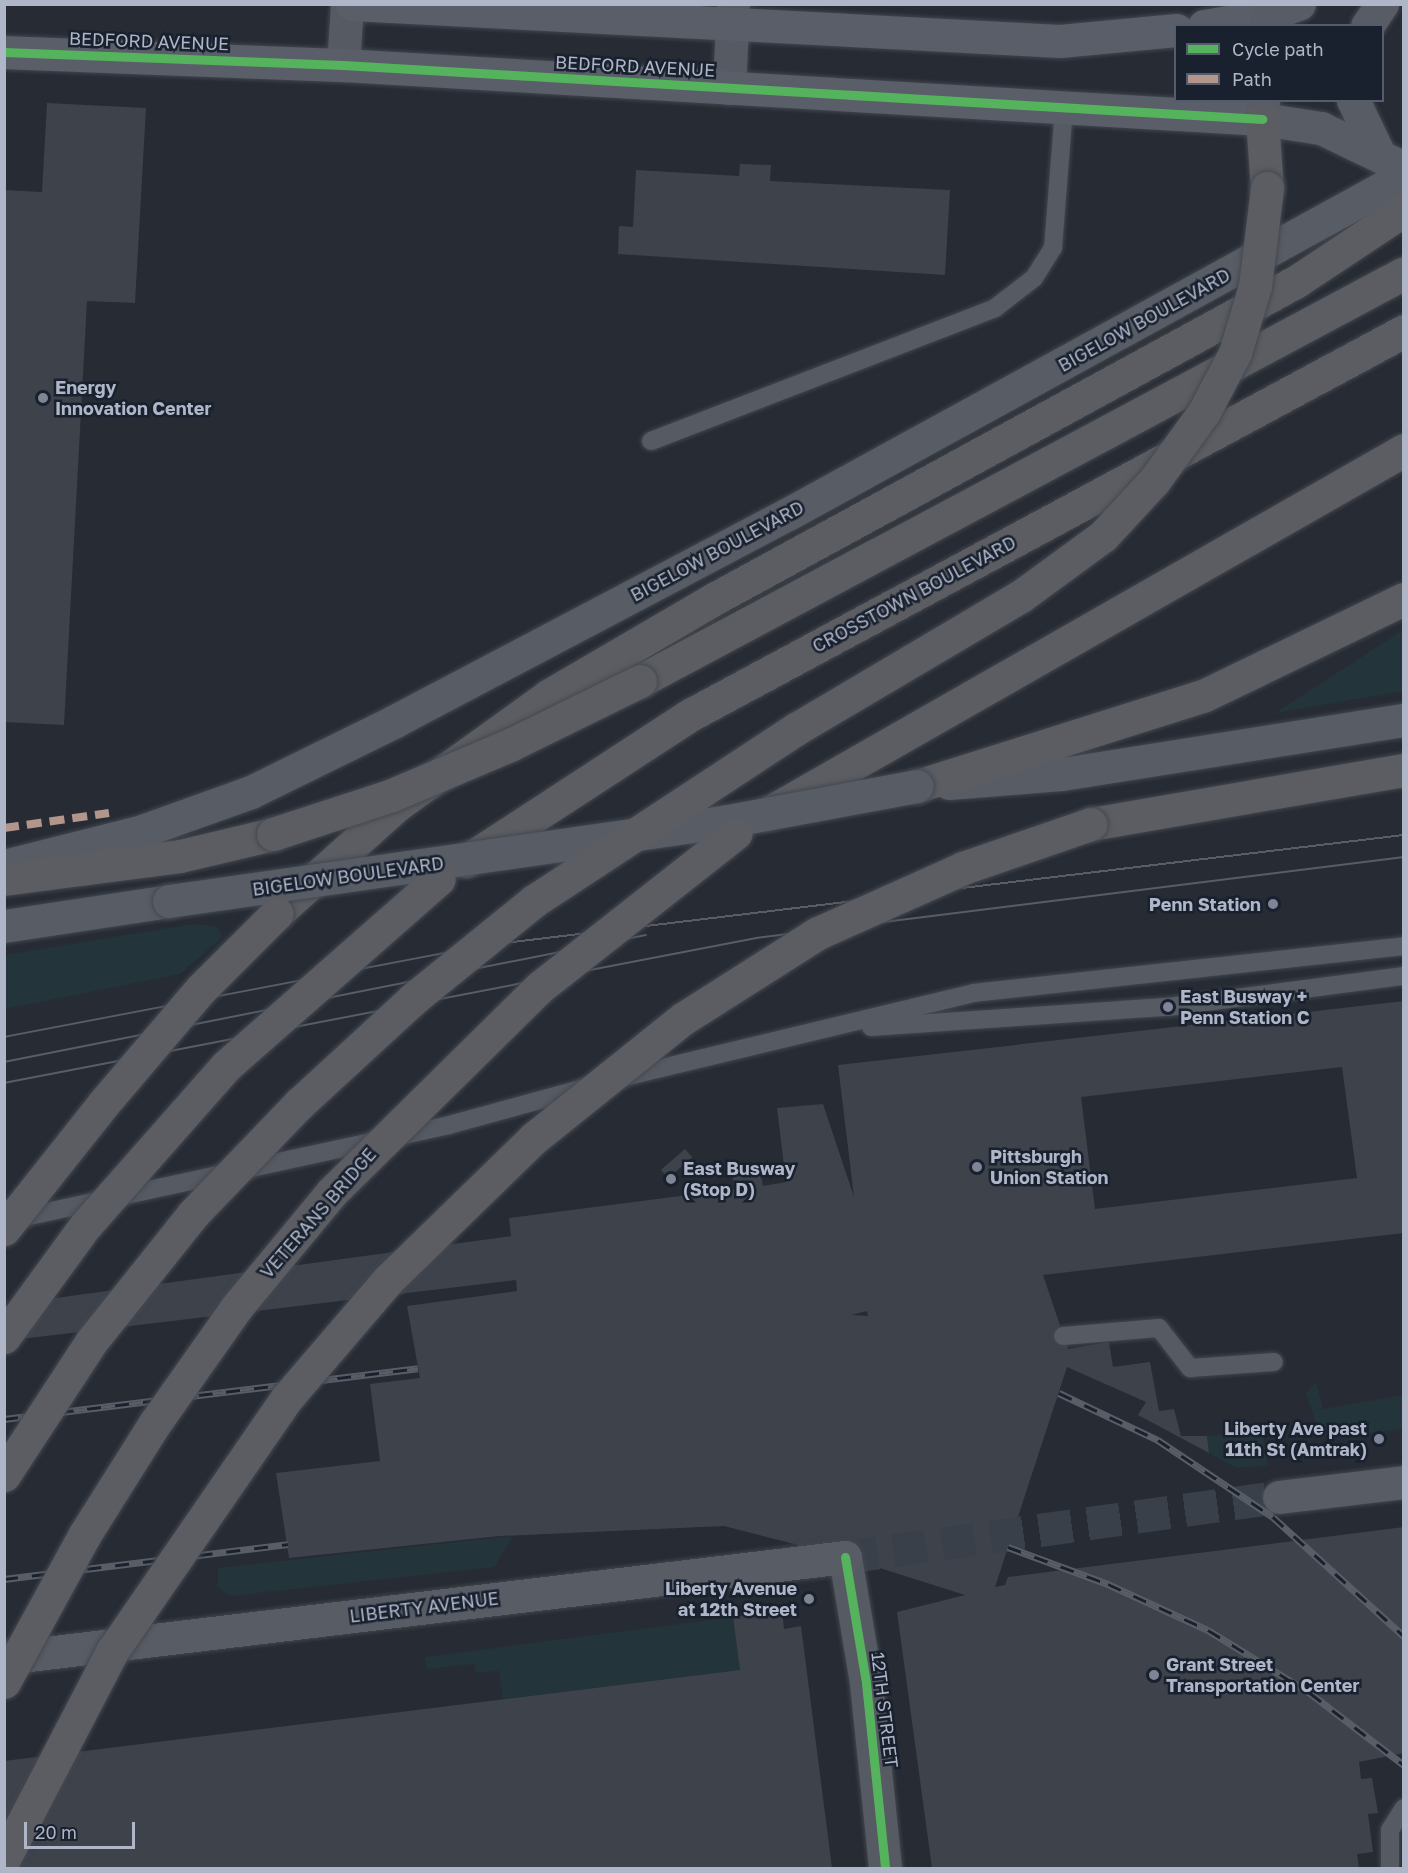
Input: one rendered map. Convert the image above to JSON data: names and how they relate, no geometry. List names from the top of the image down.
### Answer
{
  "streets": {
    "highway": ["CROSSTOWN BOULEVARD", "VETERANS BRIDGE"],
    "main road": ["BEDFORD AVENUE", "BIGELOW BOULEVARD", "LIBERTY AVENUE"],
    "street": ["12TH STREET"]
  },
  "crossings": [
    ["LIBERTY AVENUE", "12TH STREET"]
  ],
  "places": [
    "Energy Innovation Center",
    "Penn Station",
    "East Busway + Penn Station C",
    "Pittsburgh Union Station",
    "East Busway (Stop D)",
    "Liberty Ave past 11th St (Amtrak)",
    "Liberty Avenue at 12th Street",
    "Grant Street Transportation Center"
  ],
  "legend": ["Cycle path", "Path"],
  "scale_bar": "20 m"
}
